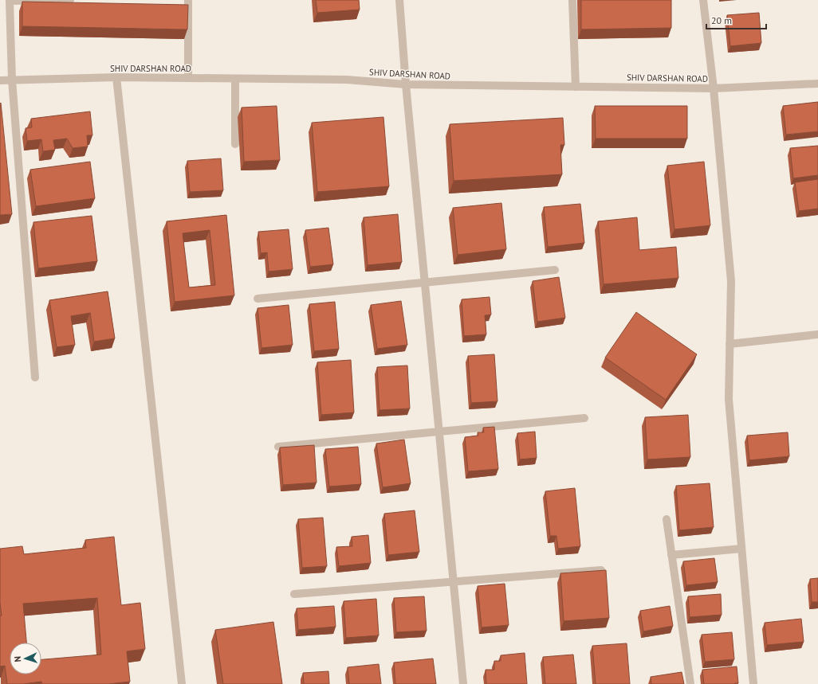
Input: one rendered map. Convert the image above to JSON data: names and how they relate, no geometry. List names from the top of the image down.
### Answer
{
  "streets": {
    "street": ["SHIV DARSHAN ROAD"]
  },
  "scale_bar": "20 m",
  "north": "left"
}
